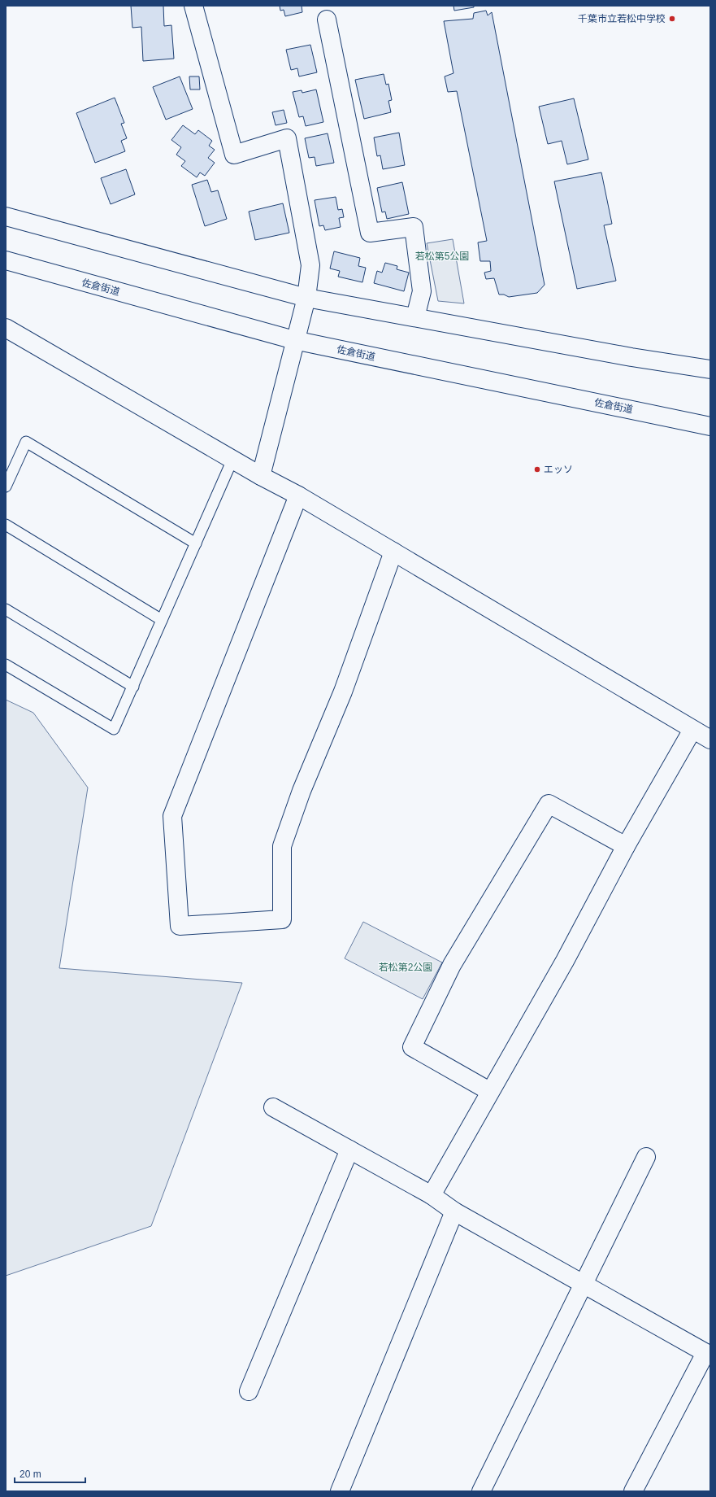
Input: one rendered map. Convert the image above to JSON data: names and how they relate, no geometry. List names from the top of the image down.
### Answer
{
  "streets": {
    "main road": ["佐倉街道"]
  },
  "parks": ["若松第5公園", "若松第2公園"],
  "places": ["千葉市立若松中学校", "エッソ"],
  "scale_bar": "20 m"
}
